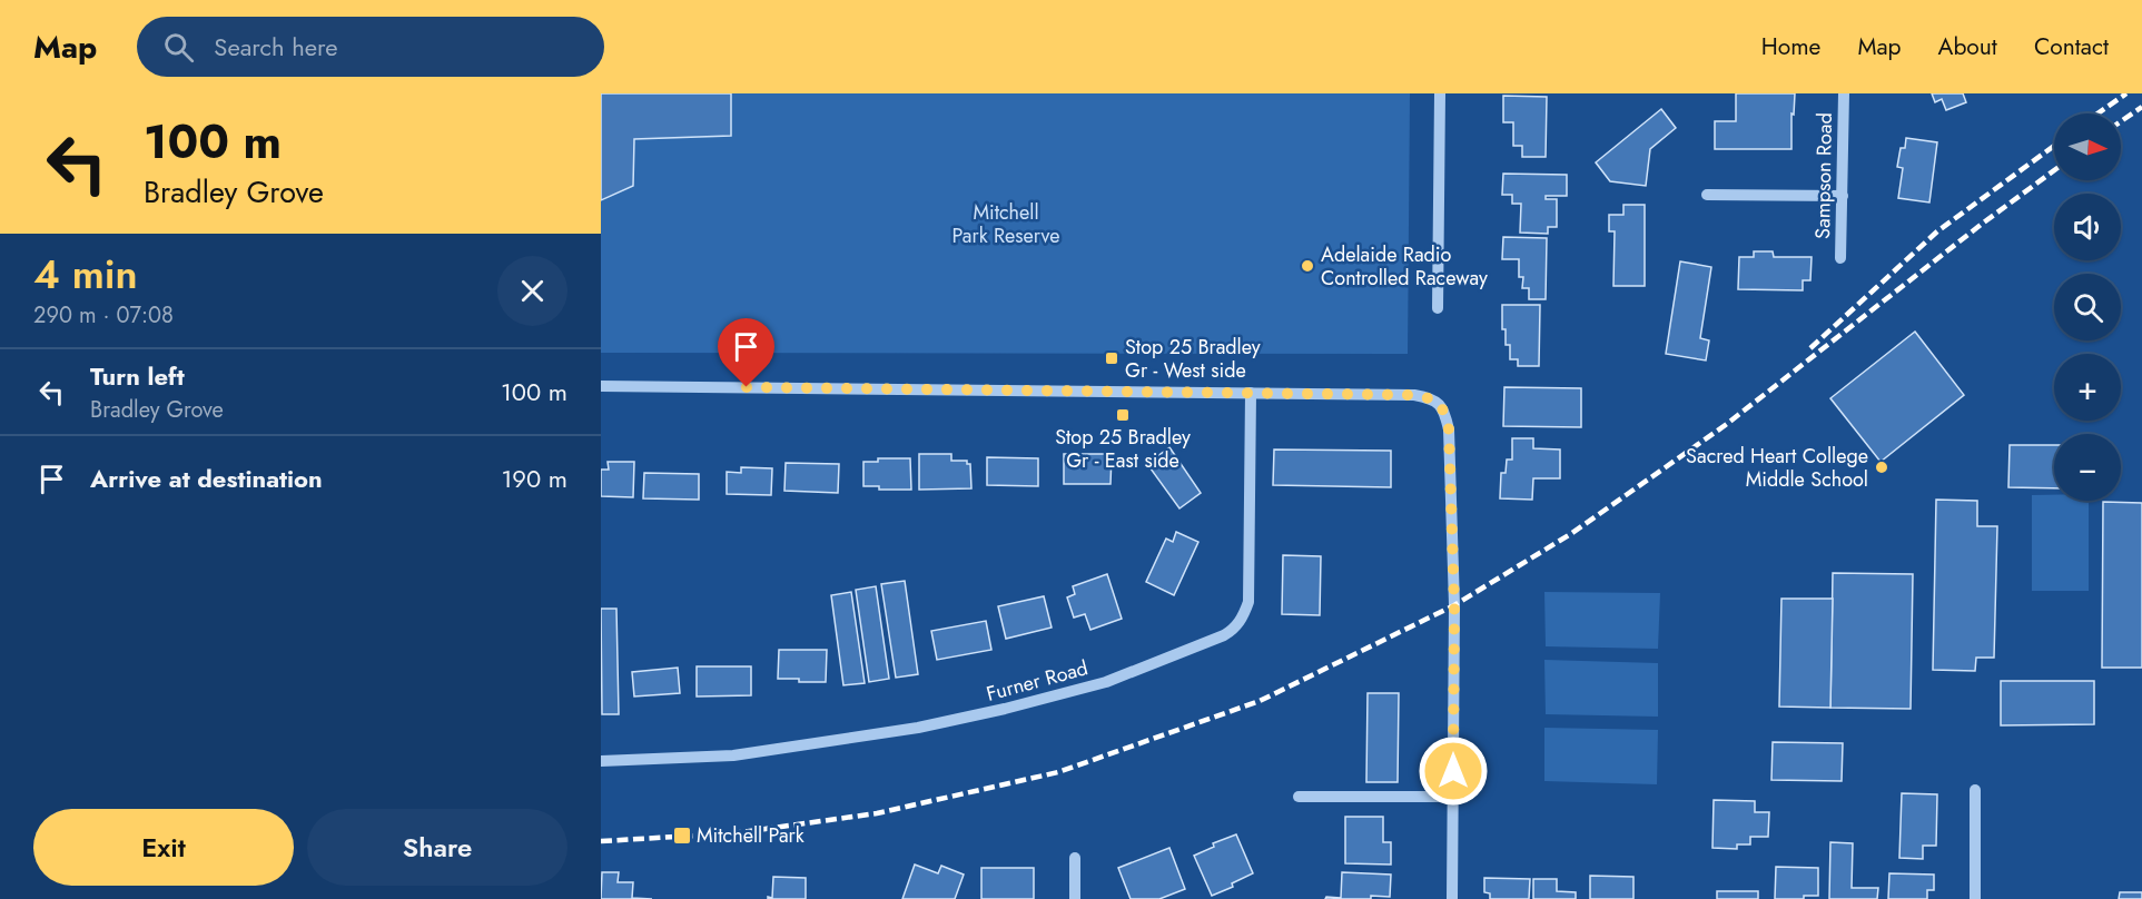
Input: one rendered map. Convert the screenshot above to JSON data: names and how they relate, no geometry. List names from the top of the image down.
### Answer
{
  "streets": {
    "street": ["Sampson Road", "Furner Road"]
  },
  "parks": ["Mitchell Park Reserve"],
  "places": {
    "other": ["Adelaide Radio Controlled Raceway", "Sacred Heart College Middle School"],
    "transit": ["Stop 25 Bradley Gr - West side", "Stop 25 Bradley Gr - East side", "Mitchell Park"]
  },
  "north": "right",
  "page": {
    "header": "Map",
    "search": "Search here",
    "nav": [
      "Home",
      "Map",
      "About",
      "Contact"
    ],
    "turn": ["100 m", "Bradley Grove"],
    "map_buttons": ["+", "−"],
    "heading": ["4 min", "290 m · 07:08"],
    "list": [
      {
        "name": "Turn left",
        "note": "Bradley Grove",
        "value": "100 m"
      },
      {
        "name": "Arrive at destination",
        "value": "190 m"
      }
    ],
    "buttons": ["Exit", "Share"]
  }
}
